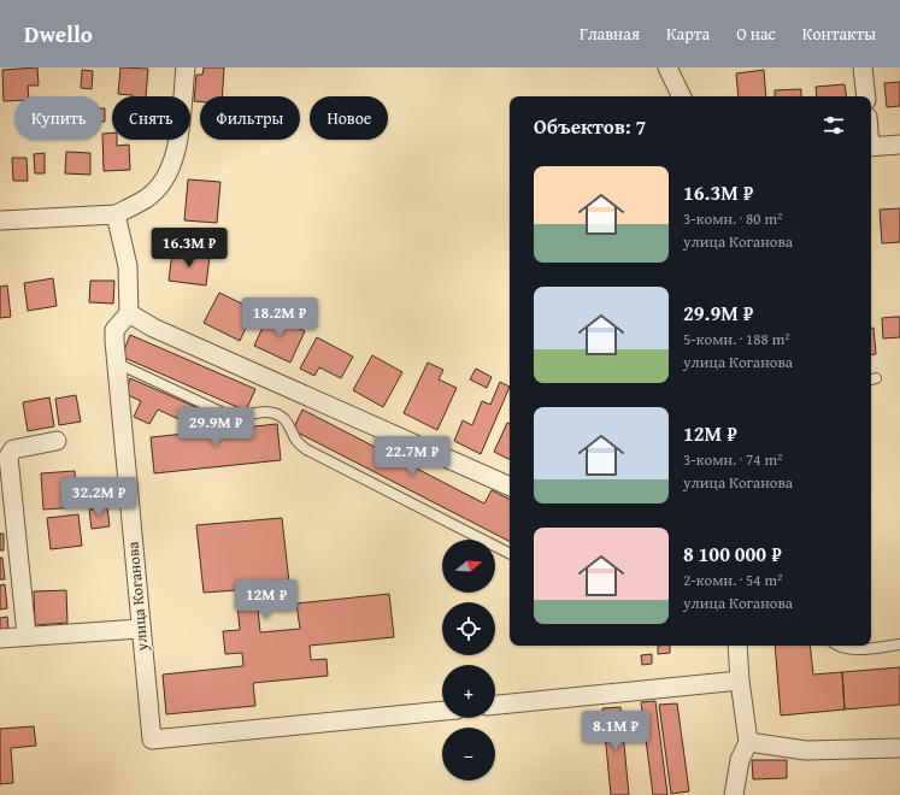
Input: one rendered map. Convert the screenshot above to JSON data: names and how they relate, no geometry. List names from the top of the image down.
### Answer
{
  "streets": {
    "street": ["улица Коганова"]
  },
  "north": "right",
  "page": {
    "header": "Dwello",
    "nav": [
      "Главная",
      "Карта",
      "О нас",
      "Контакты"
    ],
    "chip": [
      "Купить",
      "Снять",
      "Фильтры",
      "Новое"
    ],
    "heading": "Объектов: 7",
    "list": [
      {
        "name": "16.3M ₽",
        "note": "3-комн. · 80 m² · улица Коганова"
      },
      {
        "name": "29.9M ₽",
        "note": "5-комн. · 188 m² · улица Коганова"
      },
      {
        "name": "12M ₽",
        "note": "3-комн. · 74 m² · улица Коганова"
      },
      {
        "name": "8 100 000 ₽",
        "note": "2-комн. · 54 m² · улица Коганова"
      }
    ],
    "price": [
      "16.3M ₽",
      "18.2M ₽",
      "29.9M ₽",
      "22.7M ₽",
      "32.2M ₽",
      "12M ₽",
      "8.1M ₽"
    ],
    "map_buttons": ["+", "−"]
  }
}
